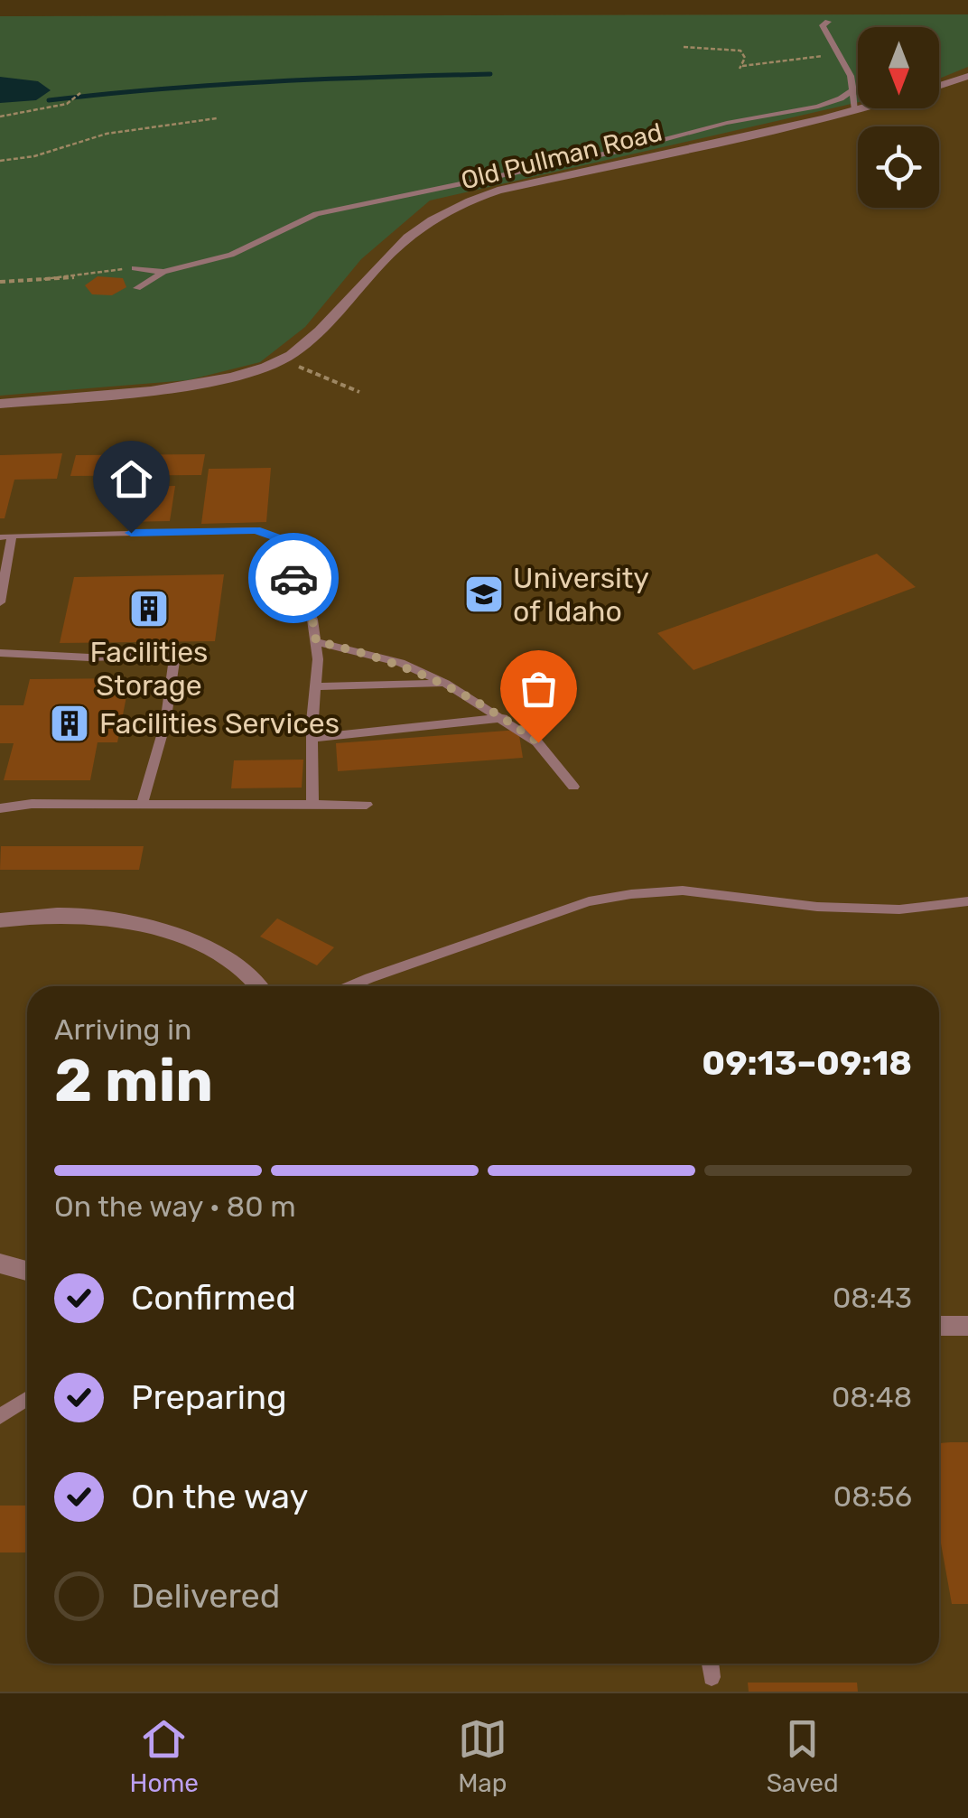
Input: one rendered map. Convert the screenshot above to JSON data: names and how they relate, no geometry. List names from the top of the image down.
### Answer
{
  "streets": {
    "street": ["Old Pullman Road"]
  },
  "places": {
    "school or university": ["University of Idaho"],
    "building": ["Facilities Storage", "Facilities Services"]
  },
  "north": "bottom",
  "page": {
    "heading": ["2 min", "Arriving in", "09:13–09:18"],
    "bar": "On the way · 80 m",
    "list": [
      ["Confirmed", "08:43"],
      ["Preparing", "08:48"],
      ["On the way", "08:56"],
      "Delivered"
    ],
    "tabs": ["Home", "Map", "Saved"]
  }
}
